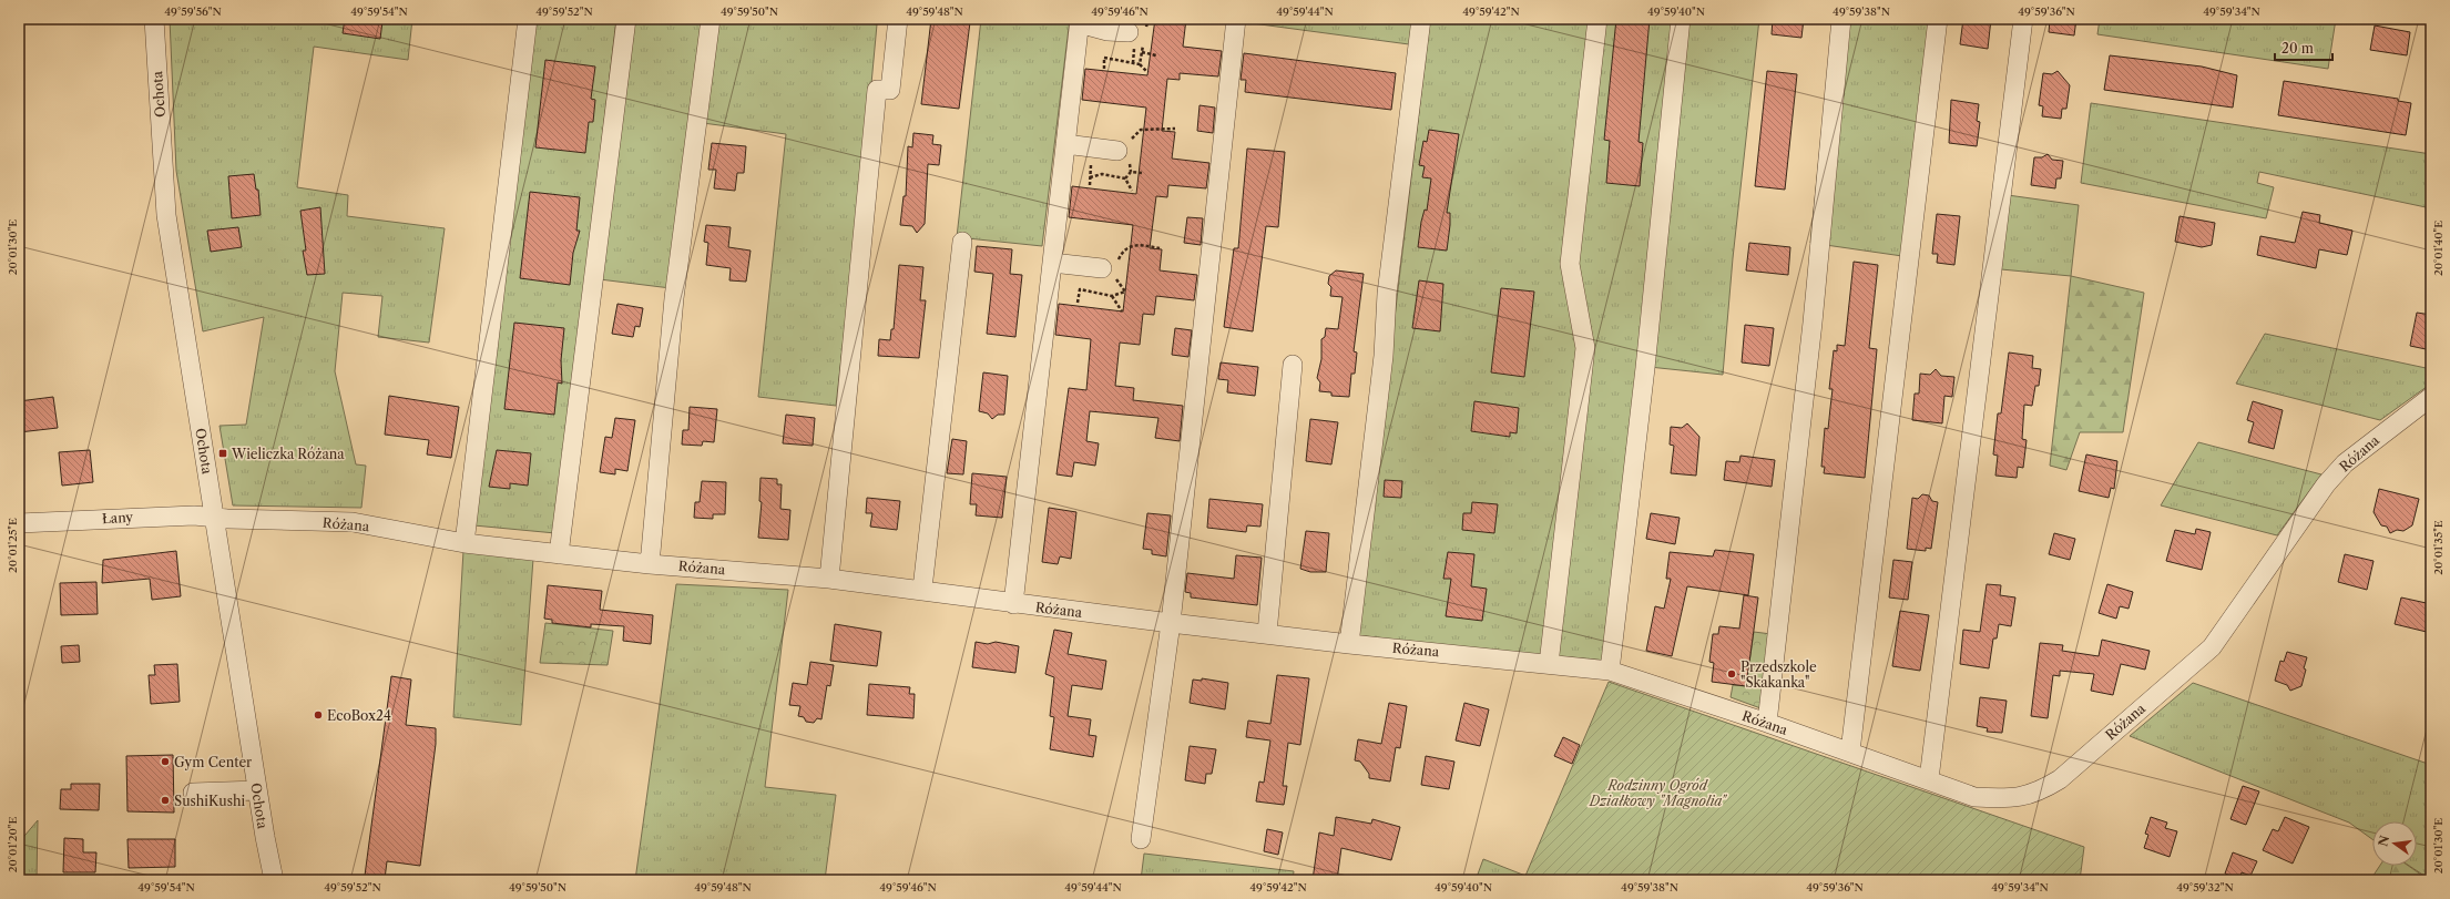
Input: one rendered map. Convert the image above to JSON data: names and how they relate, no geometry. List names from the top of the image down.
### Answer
{
  "streets": {
    "street": ["Ochota", "Różana", "Łany"]
  },
  "crossings": [
    ["Ochota", "Różana"],
    ["Ochota", "Łany"],
    ["Różana", "Łany"]
  ],
  "parks": ["Rodzinny Ogród Działkowy \"Magnolia\""],
  "places": {
    "transit": ["Wieliczka Różana"],
    "other": [
      "Przedszkole \"Skakanka\"",
      "EcoBox24",
      "Gym Center",
      "SushiKushi"
    ]
  },
  "scale_bar": "20 m",
  "north": "left",
  "coordinates": [
    "49°59'56\"N",
    "49°59'54\"N",
    "49°59'52\"N",
    "49°59'50\"N",
    "49°59'48\"N",
    "49°59'46\"N",
    "49°59'44\"N",
    "49°59'42\"N",
    "49°59'40\"N",
    "49°59'38\"N",
    "49°59'36\"N",
    "49°59'34\"N",
    "20°01'30\"E",
    "20°01'40\"E",
    "20°01'25\"E",
    "20°01'35\"E",
    "20°01'20\"E",
    "49°59'32\"N"
  ]
}
